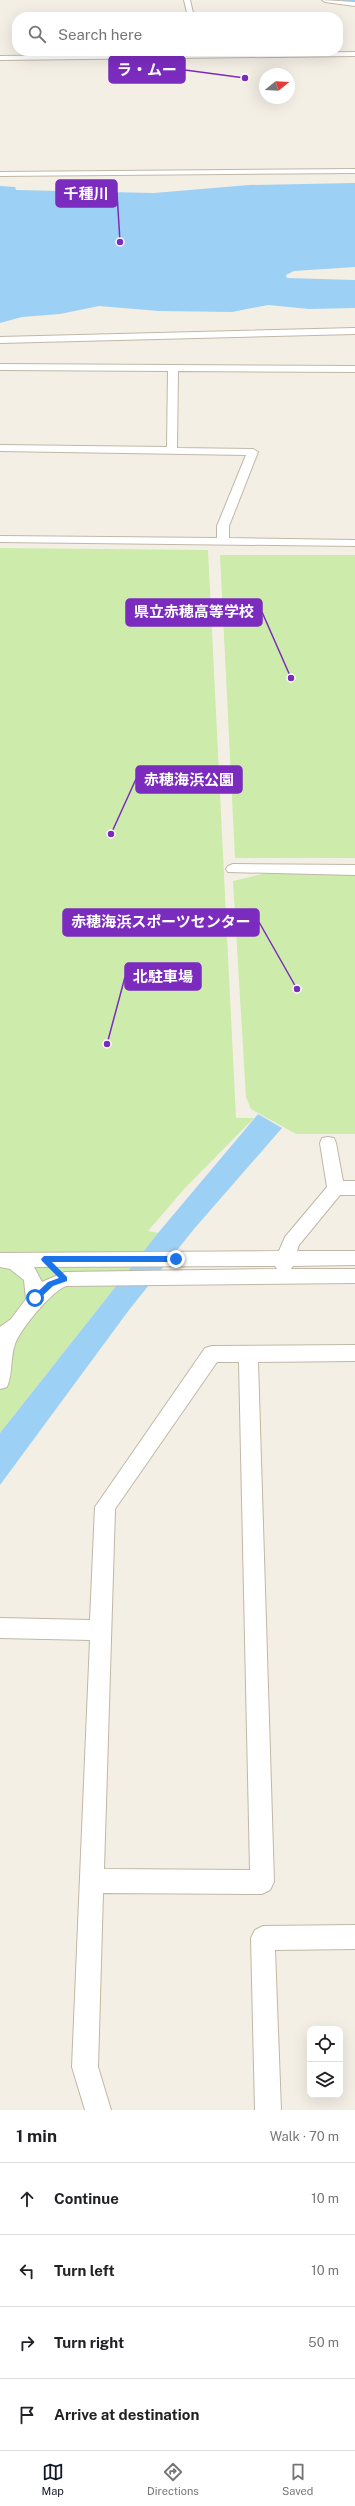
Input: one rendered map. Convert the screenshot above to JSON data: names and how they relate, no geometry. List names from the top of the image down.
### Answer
{
  "places": [
    "ラ・ムー",
    "千種川",
    "県立赤穂高等学校",
    "赤穂海浜公園",
    "赤穂海浜スポーツセンター",
    "北駐車場"
  ],
  "north": "right",
  "page": {
    "search": "Search here",
    "heading": ["1 min", "Walk · 70 m"],
    "list": [
      ["Continue", "10 m"],
      ["Turn left", "10 m"],
      ["Turn right", "50 m"],
      "Arrive at destination"
    ],
    "nav": ["Map", "Directions", "Saved"]
  }
}
